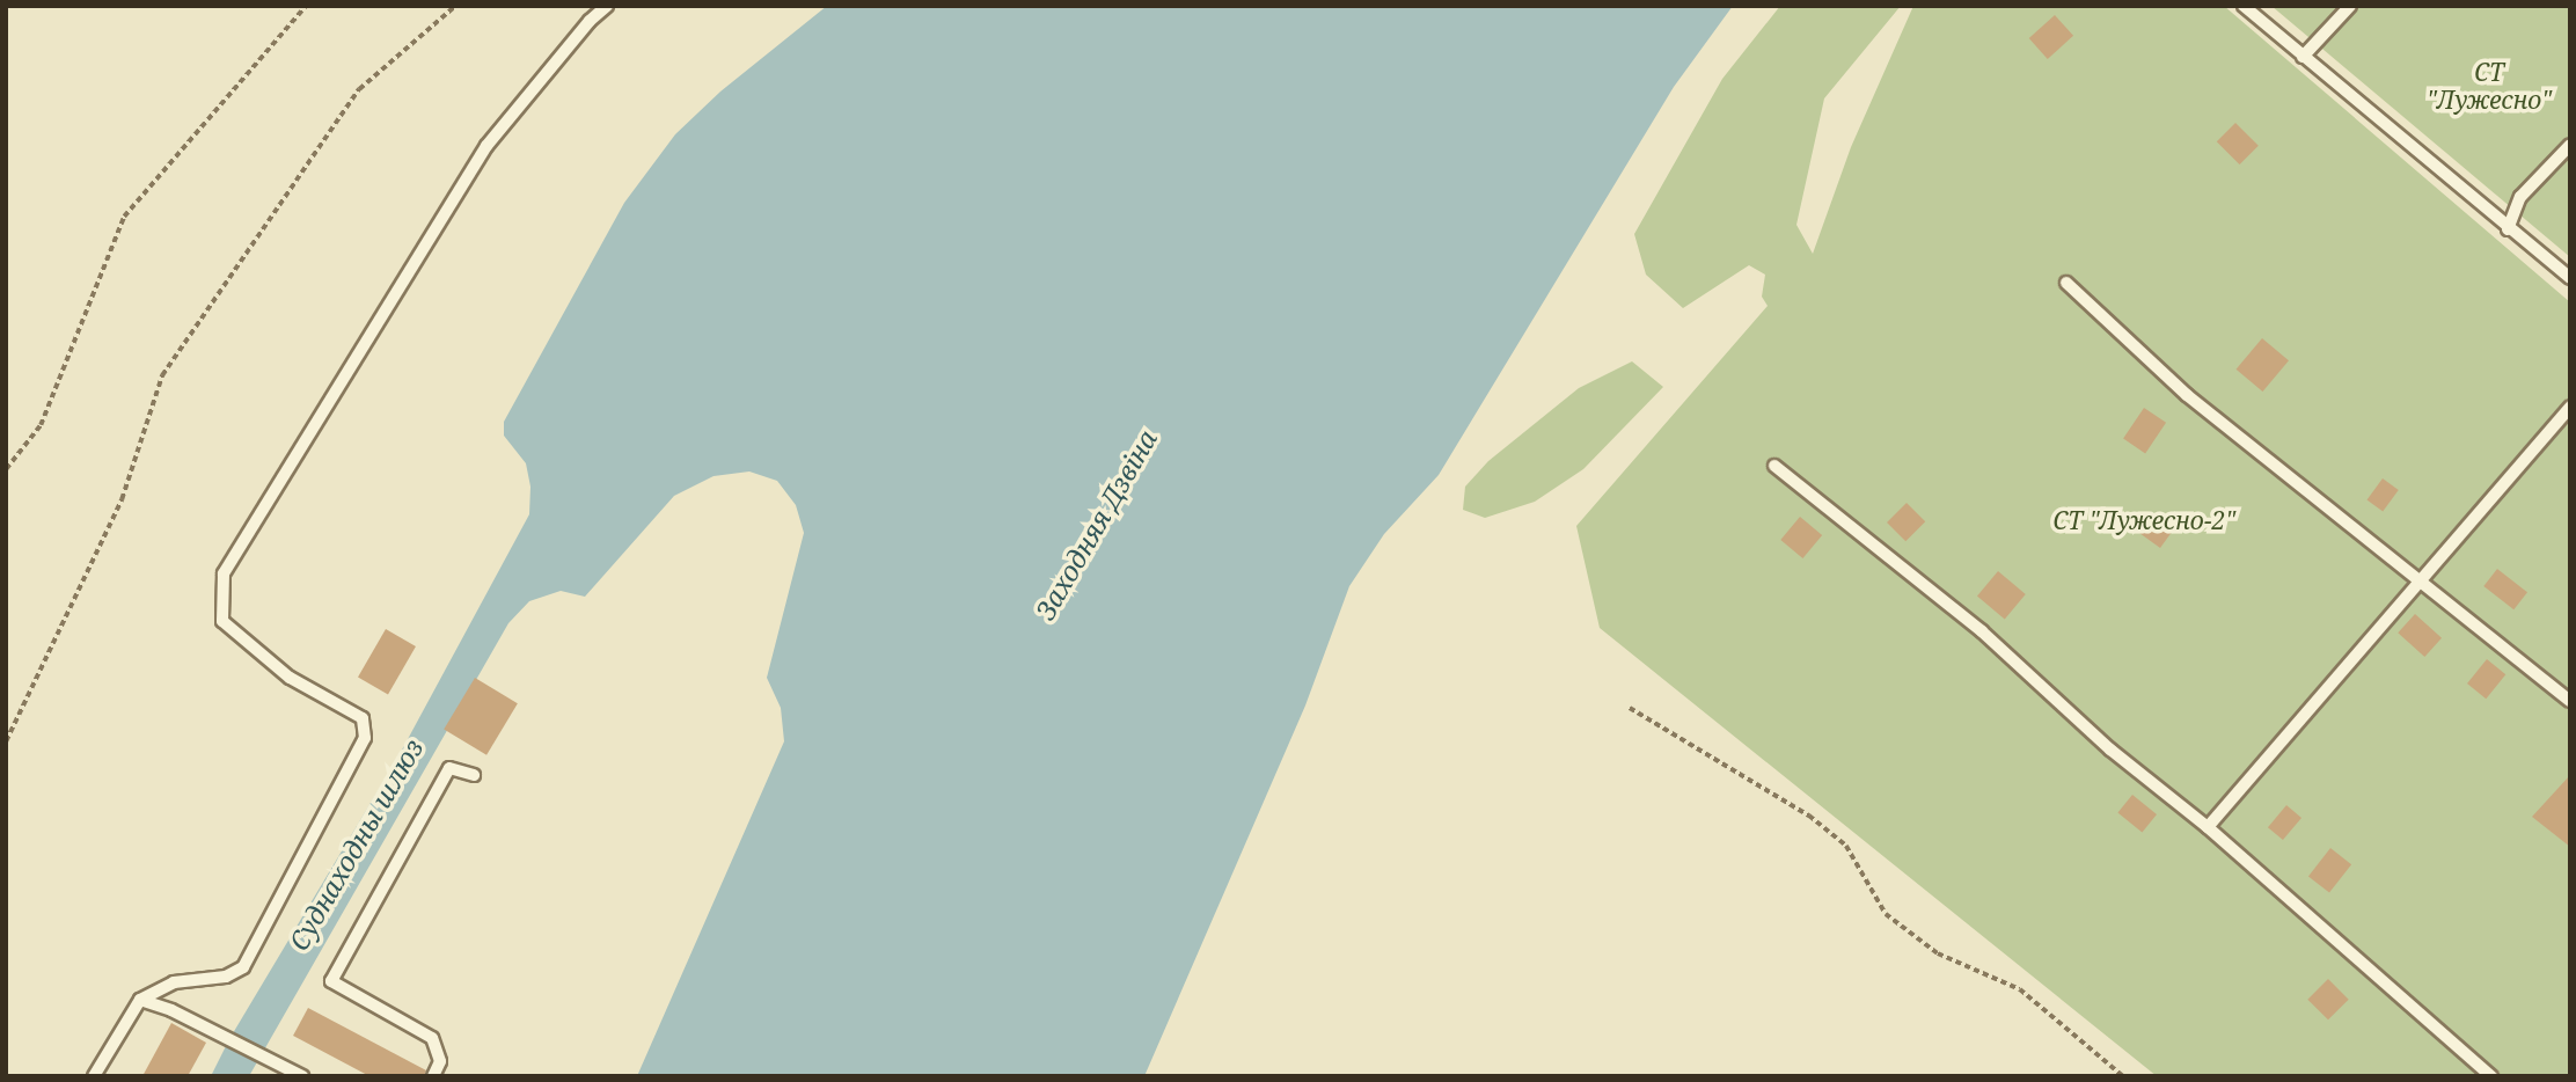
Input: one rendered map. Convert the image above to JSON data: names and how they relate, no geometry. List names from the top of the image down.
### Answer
{
  "water": ["Заходняя Дзвіна", "Суднаходны шлюз"],
  "parks": ["СТ \"Лужесно\"", "СТ \"Лужесно-2\""]
}
